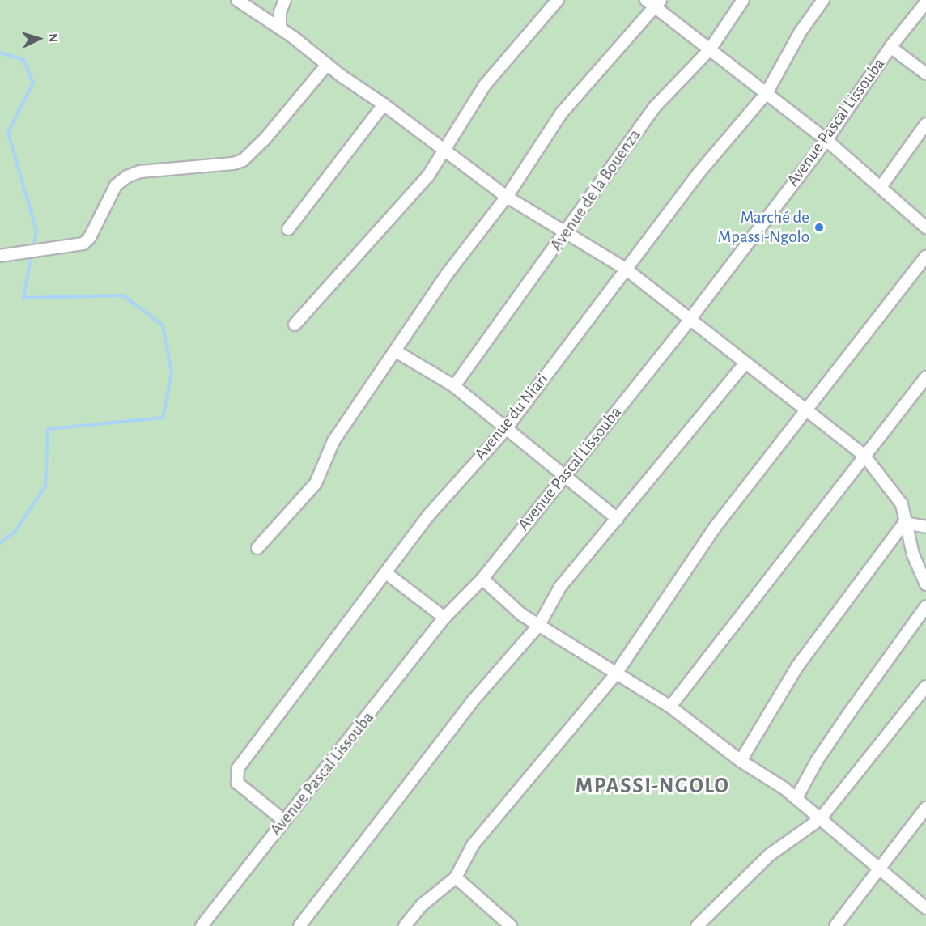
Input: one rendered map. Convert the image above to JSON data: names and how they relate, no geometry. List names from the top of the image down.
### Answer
{
  "streets": {
    "street": ["Avenue Pascal Lissouba", "Avenue de la Bouenza", "Avenue du Niari"]
  },
  "crossings": [
    ["Avenue Pascal Lissouba", "Avenue du Niari"]
  ],
  "districts": ["MPASSI-NGOLO"],
  "places": ["Marché de Mpassi-Ngolo"],
  "north": "right"
}
